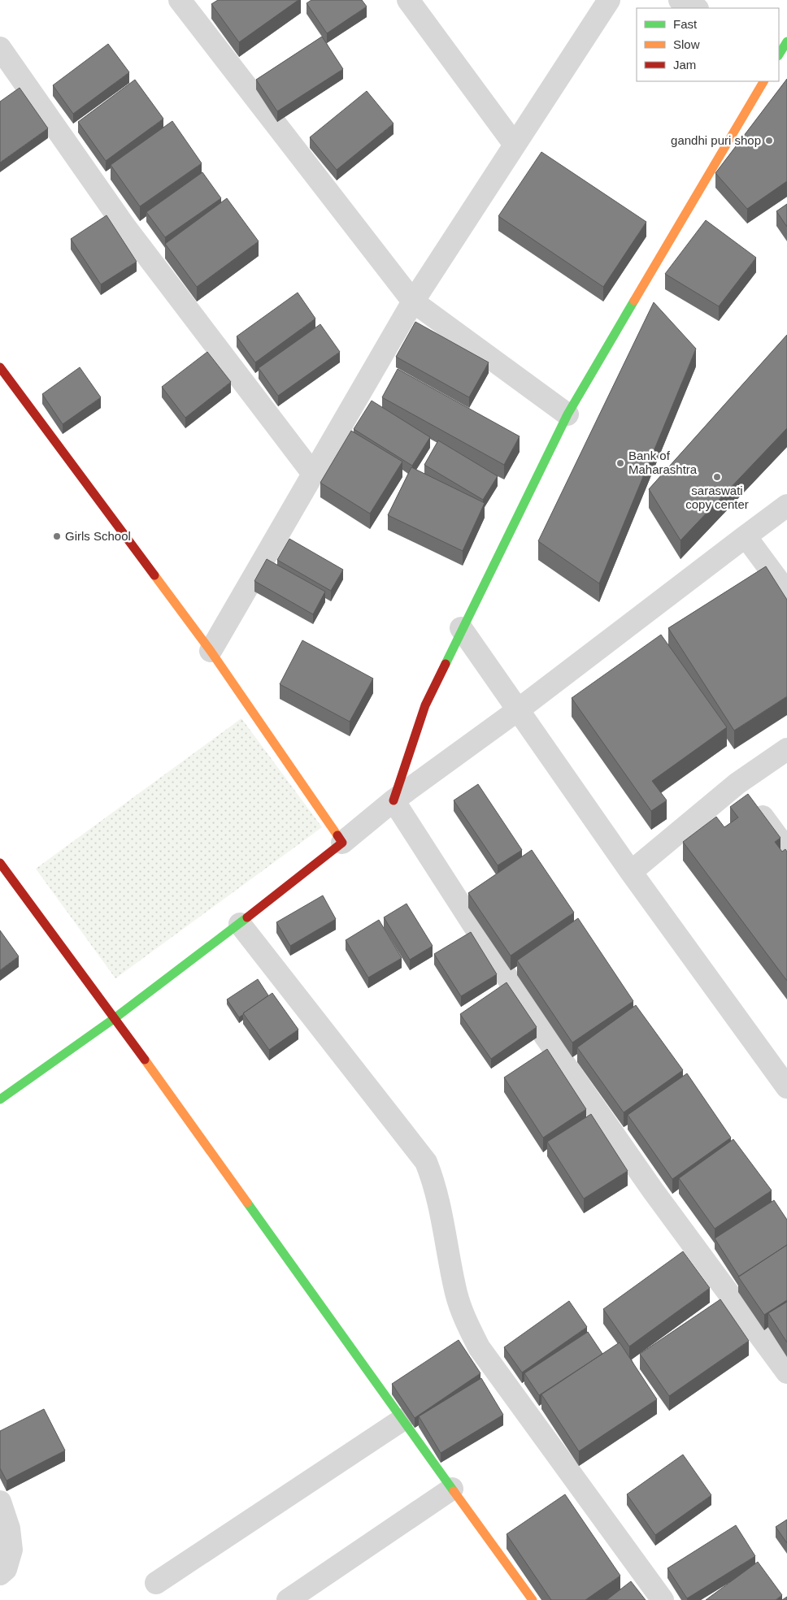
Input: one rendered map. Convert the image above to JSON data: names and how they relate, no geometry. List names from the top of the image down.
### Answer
{
  "places": [
    "gandhi puri shop",
    "Bank of Maharashtra",
    "saraswati copy center",
    "Girls School"
  ],
  "legend": ["Fast", "Slow", "Jam"]
}
